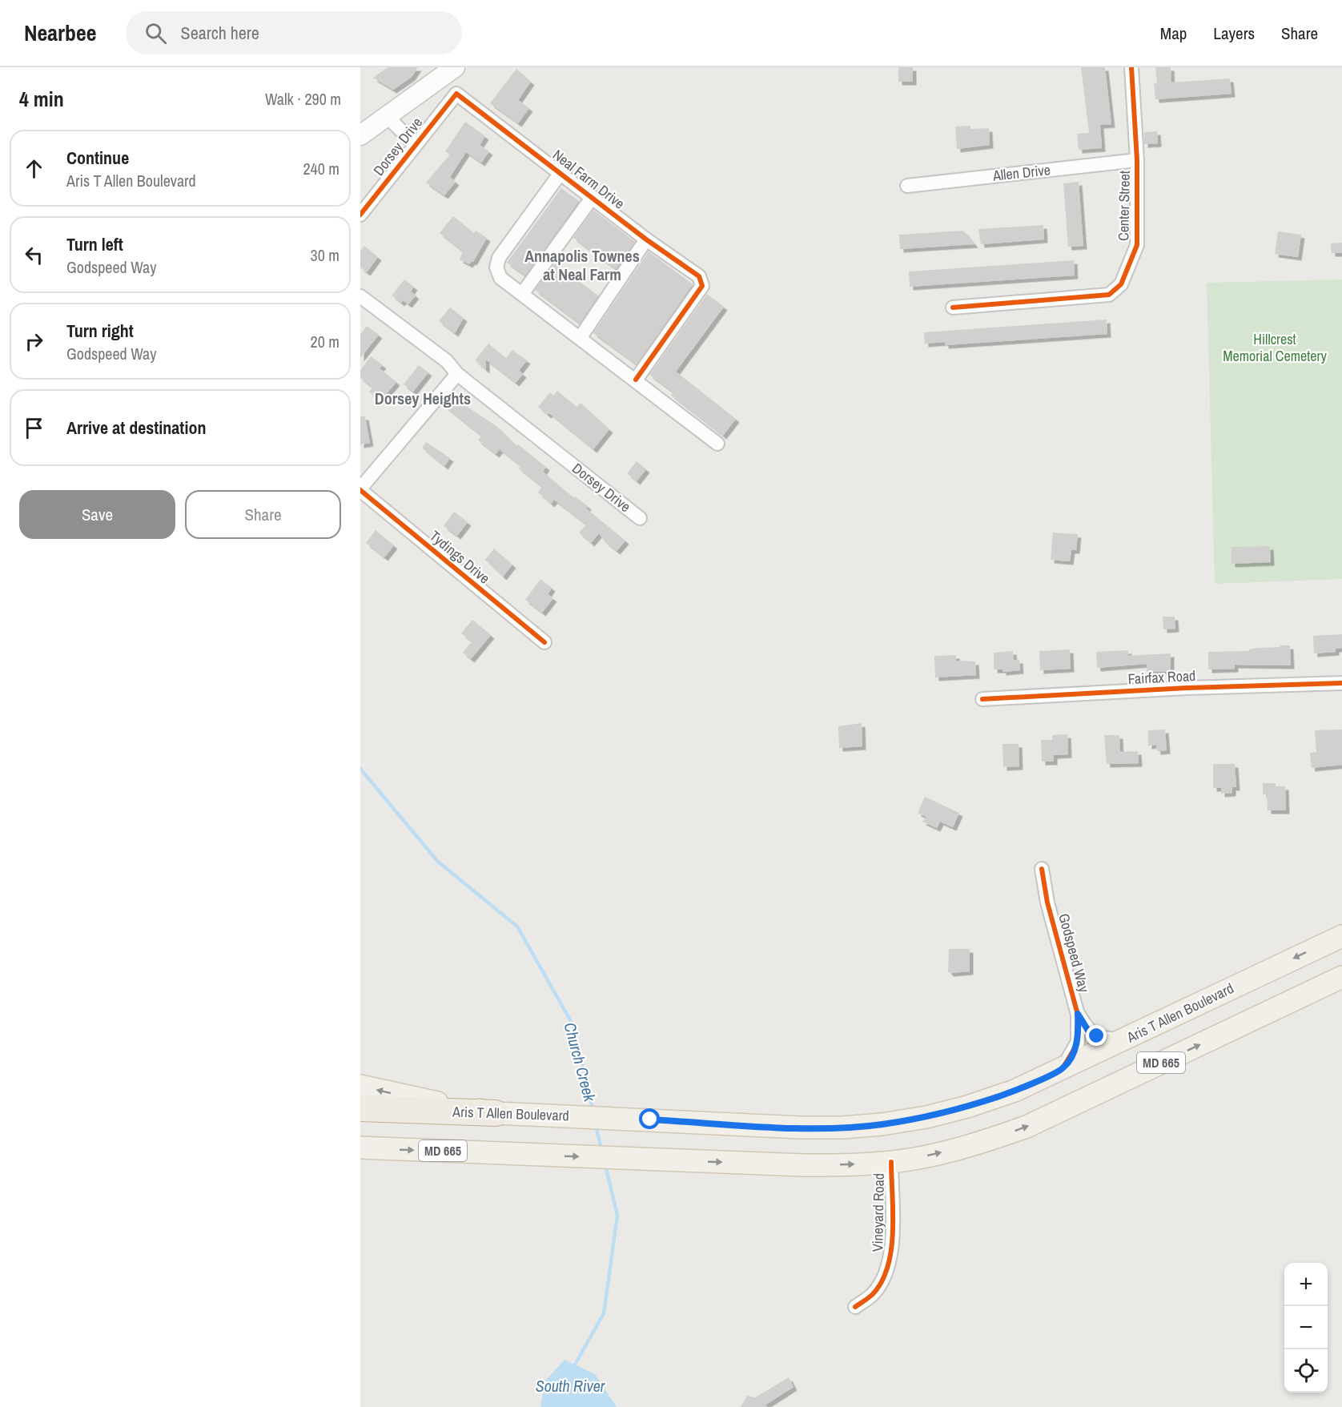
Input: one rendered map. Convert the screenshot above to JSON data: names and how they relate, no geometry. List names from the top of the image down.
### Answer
{
  "streets": {
    "highway": ["Aris T Allen Boulevard", "MD 665"],
    "street": [
      "Dorsey Drive",
      "Allen Drive",
      "Neal Farm Drive",
      "Center Street",
      "Tydings Drive",
      "Fairfax Road",
      "Godspeed Way",
      "Vineyard Road"
    ]
  },
  "crossings": [
    ["Dorsey Drive", "Neal Farm Drive"],
    ["Allen Drive", "Center Street"],
    ["Godspeed Way", "Aris T Allen Boulevard"],
    ["MD 665", "Vineyard Road"]
  ],
  "districts": ["Annapolis Townes at Neal Farm", "Dorsey Heights"],
  "water": ["Church Creek", "South River"],
  "parks": ["Hillcrest Memorial Cemetery"],
  "page": {
    "header": "Nearbee",
    "search": "Search here",
    "nav": ["Map", "Layers", "Share"],
    "heading": ["4 min", "Walk · 290 m"],
    "list": [
      ["Continue", "Aris T Allen Boulevard", "240 m"],
      ["Turn left", "Godspeed Way", "30 m"],
      ["Turn right", "Godspeed Way", "20 m"],
      "Arrive at destination"
    ],
    "buttons": ["Save", "Share"],
    "map_buttons": ["+", "−"]
  }
}
